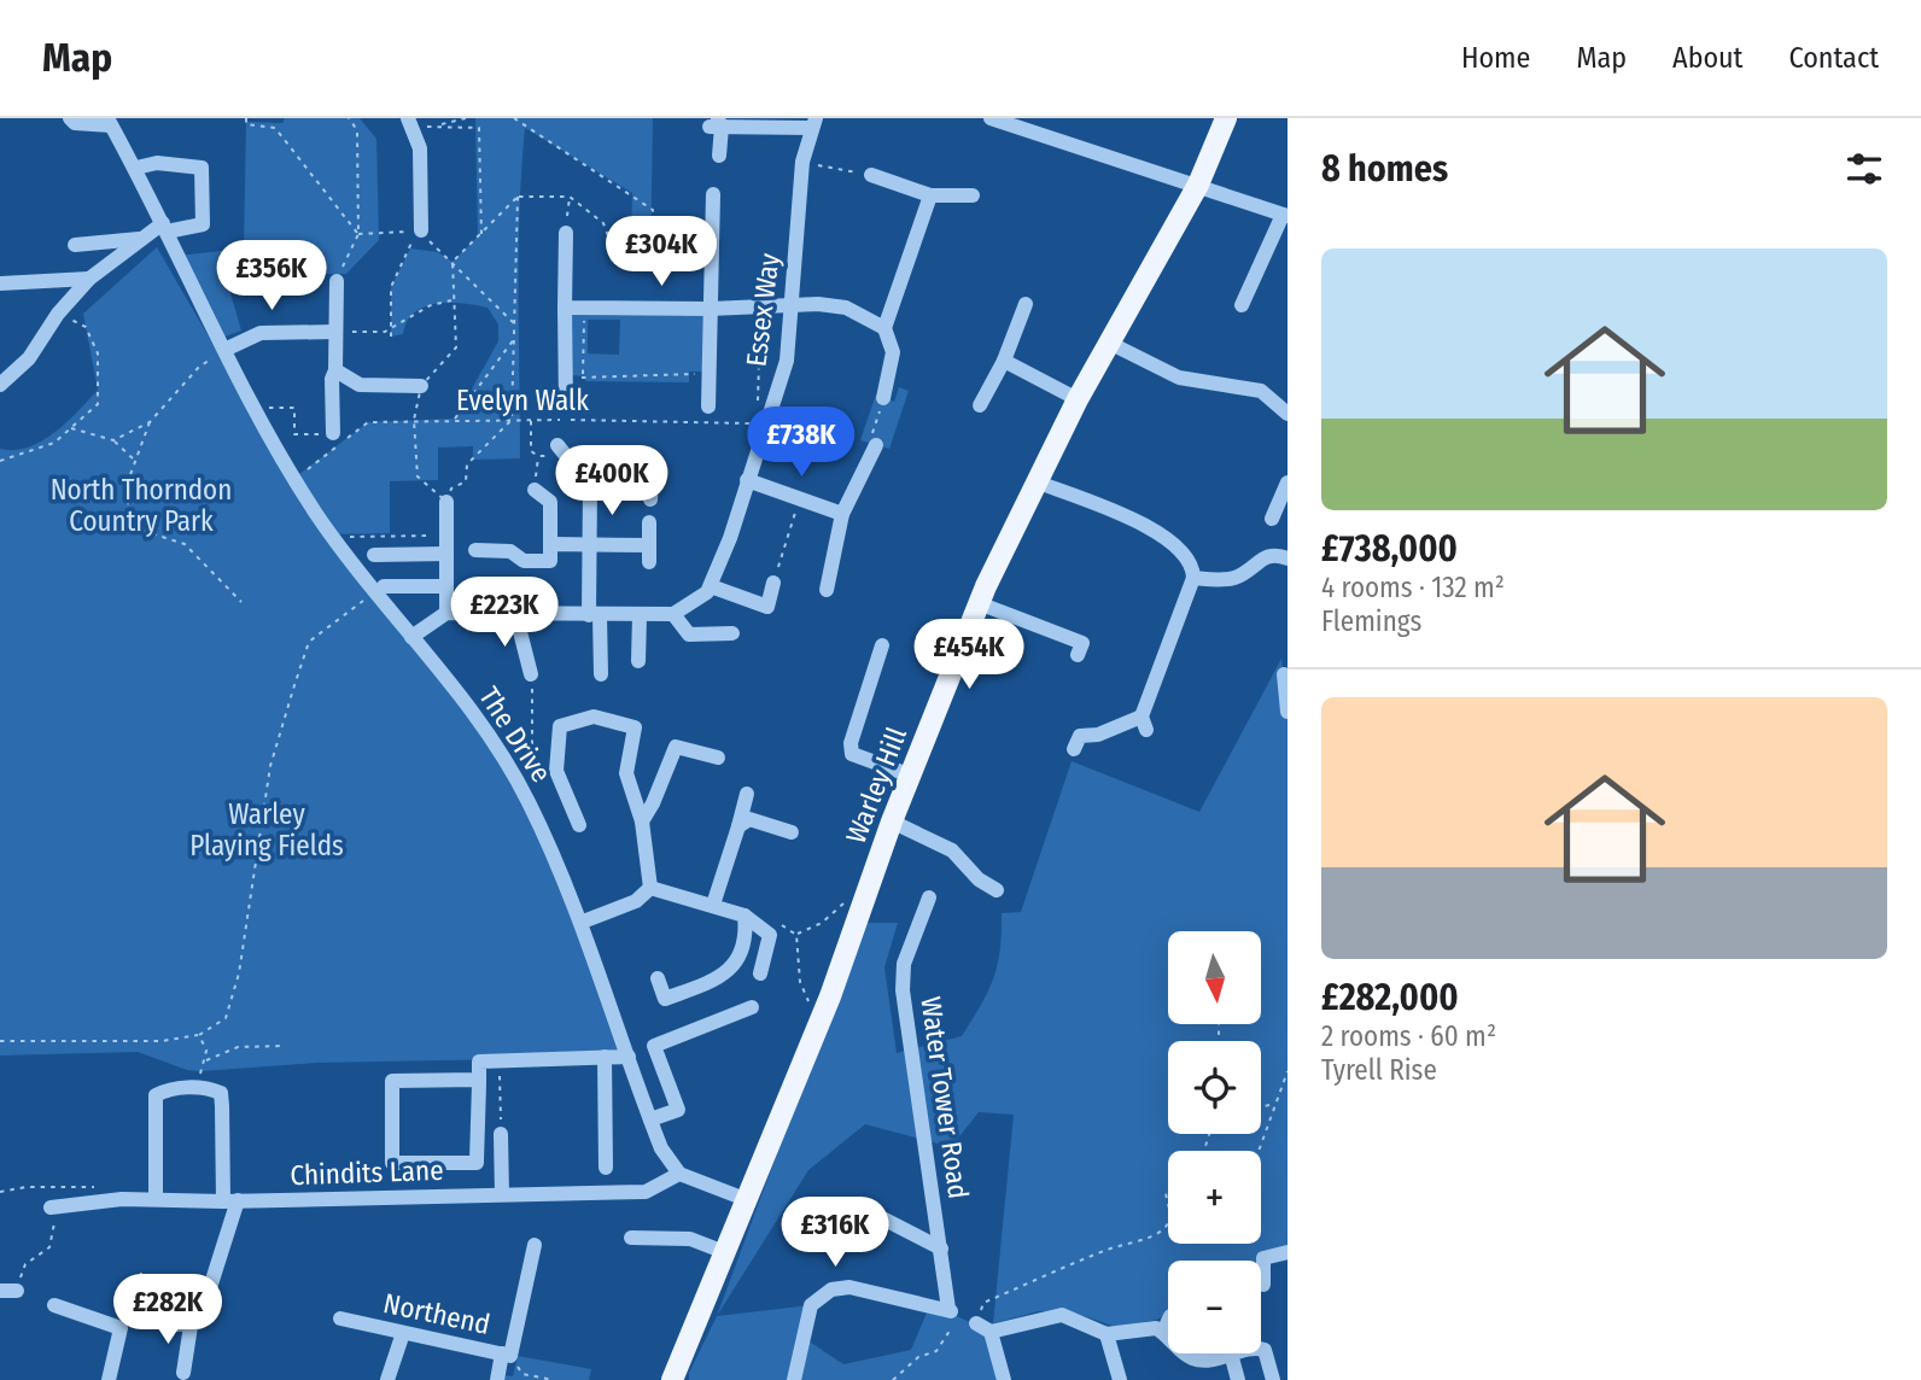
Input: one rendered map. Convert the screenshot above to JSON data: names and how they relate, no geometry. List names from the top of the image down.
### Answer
{
  "streets": {
    "main road": ["Warley Hill"],
    "street": [
      "Essex Way",
      "The Drive",
      "Water Tower Road",
      "Chindits Lane",
      "Northend"
    ],
    "path": ["Evelyn Walk"]
  },
  "crossings": [
    ["Essex Way", "Evelyn Walk"],
    ["Evelyn Walk", "The Drive"],
    ["The Drive", "Chindits Lane"]
  ],
  "parks": ["North Thorndon Country Park", "Warley Playing Fields"],
  "north": "bottom",
  "page": {
    "header": "Map",
    "nav": [
      "Home",
      "Map",
      "About",
      "Contact"
    ],
    "heading": "8 homes",
    "price": [
      "£304K",
      "£356K",
      "£738K",
      "£400K",
      "£223K",
      "£454K",
      "£316K",
      "£282K"
    ],
    "list": [
      {
        "name": "£738,000",
        "note": "4 rooms · 132 m² · Flemings"
      },
      {
        "name": "£282,000",
        "note": "2 rooms · 60 m² · Tyrell Rise"
      }
    ],
    "map_buttons": ["+", "−"]
  }
}
